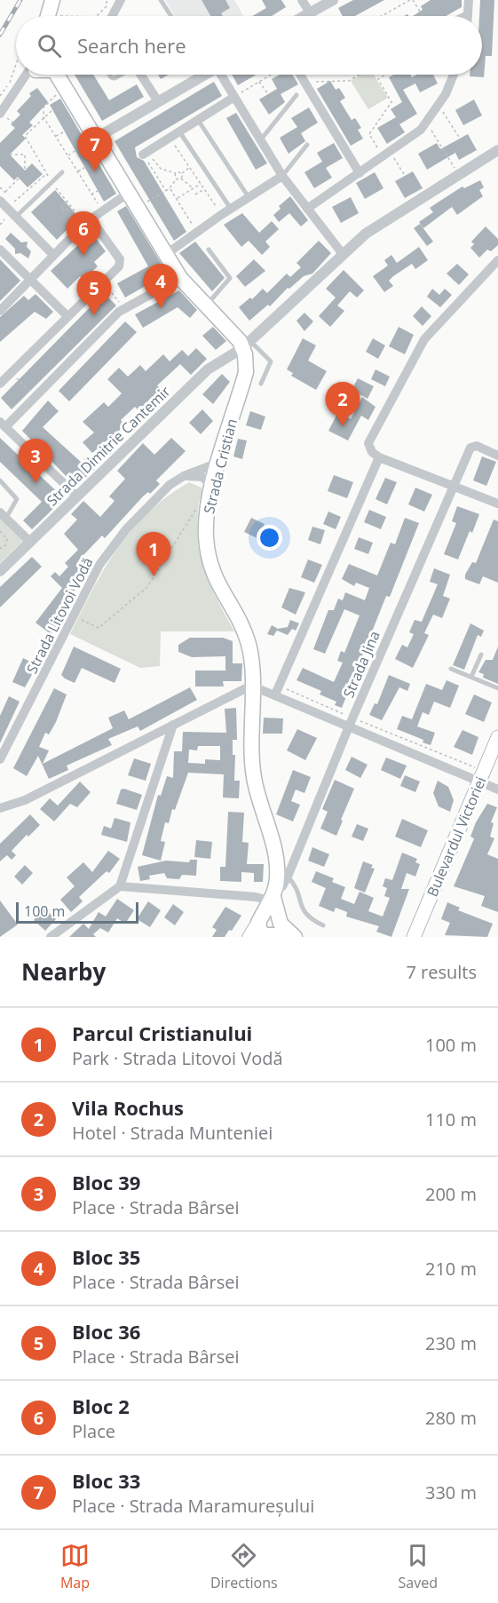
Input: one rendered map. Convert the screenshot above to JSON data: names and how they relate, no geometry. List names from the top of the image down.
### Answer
{
  "streets": {
    "main road": ["Strada Cristian", "Bulevardul Victoriei"],
    "street": ["Strada Dimitrie Cantemir", "Strada Litovoi Vodă", "Strada Jina"]
  },
  "crossings": [
    ["Strada Dimitrie Cantemir", "Strada Cristian"],
    ["Strada Cristian", "Strada Litovoi Vodă"],
    ["Strada Cristian", "Strada Jina"]
  ],
  "scale_bar": "100 m",
  "page": {
    "search": "Search here",
    "pins": [
      "7",
      "6",
      "4",
      "5",
      "2",
      "3",
      "1"
    ],
    "scale": "100 m",
    "heading": ["Nearby", "7 results"],
    "list": [
      {
        "mark": "1",
        "name": "Parcul Cristianului",
        "note": "Park · Strada Litovoi Vodă",
        "value": "100 m"
      },
      {
        "mark": "2",
        "name": "Vila Rochus",
        "note": "Hotel · Strada Munteniei",
        "value": "110 m"
      },
      {
        "mark": "3",
        "name": "Bloc 39",
        "note": "Place · Strada Bârsei",
        "value": "200 m"
      },
      {
        "mark": "4",
        "name": "Bloc 35",
        "note": "Place · Strada Bârsei",
        "value": "210 m"
      },
      {
        "mark": "5",
        "name": "Bloc 36",
        "note": "Place · Strada Bârsei",
        "value": "230 m"
      },
      {
        "mark": "6",
        "name": "Bloc 2",
        "note": "Place",
        "value": "280 m"
      },
      {
        "mark": "7",
        "name": "Bloc 33",
        "note": "Place · Strada Maramureșului",
        "value": "330 m"
      }
    ],
    "nav": ["Map", "Directions", "Saved"]
  }
}
